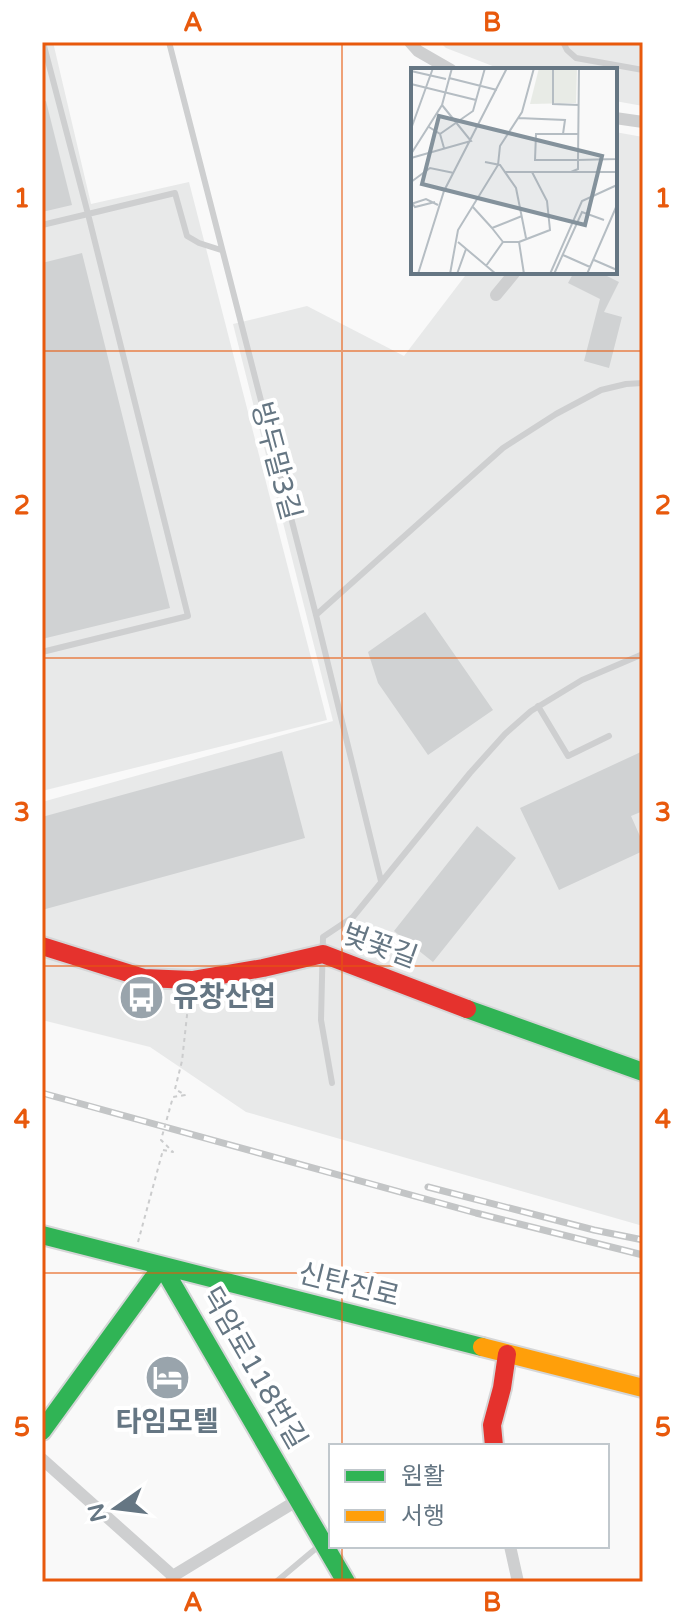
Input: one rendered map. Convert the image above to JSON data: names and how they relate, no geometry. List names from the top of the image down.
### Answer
{
  "streets": {
    "street": ["벚꽃길", "신탄진로", "덕암로118번길"],
    "lane": ["방두말3길"]
  },
  "crossings": [
    ["신탄진로", "덕암로118번길"]
  ],
  "places": {
    "bus stop": ["유창산업"],
    "hotel": ["타임모텔"]
  },
  "legend": ["원활", "서행"],
  "north": "left",
  "grid": {
    "columns": ["A", "B"],
    "rows": [
      "1",
      "2",
      "3",
      "4",
      "5"
    ]
  }
}
